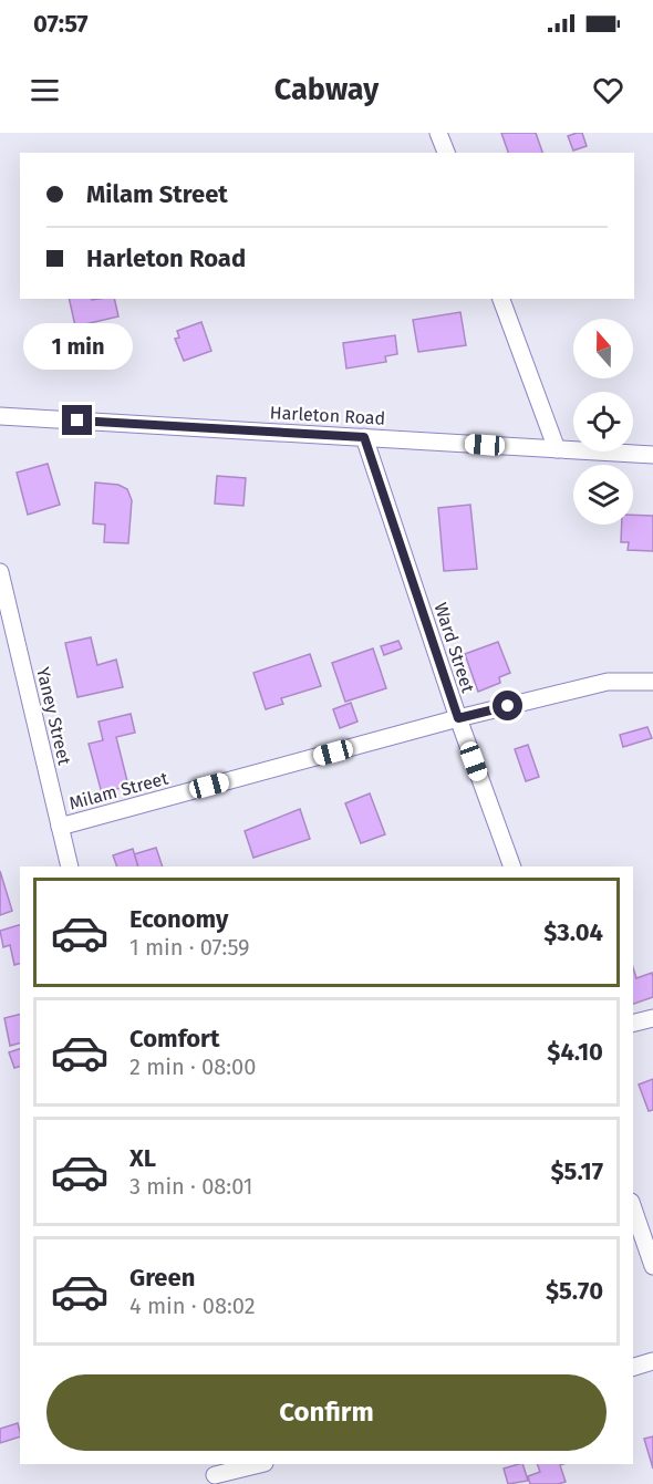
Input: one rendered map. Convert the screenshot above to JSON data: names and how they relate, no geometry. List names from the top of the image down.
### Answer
{
  "streets": {
    "street": [
      "Harleton Road",
      "Ward Street",
      "Yaney Street",
      "Milam Street"
    ]
  },
  "crossings": [
    ["Harleton Road", "Ward Street"],
    ["Ward Street", "Milam Street"],
    ["Yaney Street", "Milam Street"]
  ],
  "north": "top",
  "page": {
    "status": "07:57",
    "header": "Cabway",
    "banner": ["Milam Street", "Harleton Road"],
    "bubble": "1 min",
    "list": [
      {
        "name": "Economy",
        "note": "1 min · 07:59",
        "value": "$3.04"
      },
      {
        "name": "Comfort",
        "note": "2 min · 08:00",
        "value": "$4.10"
      },
      {
        "name": "XL",
        "note": "3 min · 08:01",
        "value": "$5.17"
      },
      {
        "name": "Green",
        "note": "4 min · 08:02",
        "value": "$5.70"
      }
    ],
    "buttons": "Confirm"
  }
}
